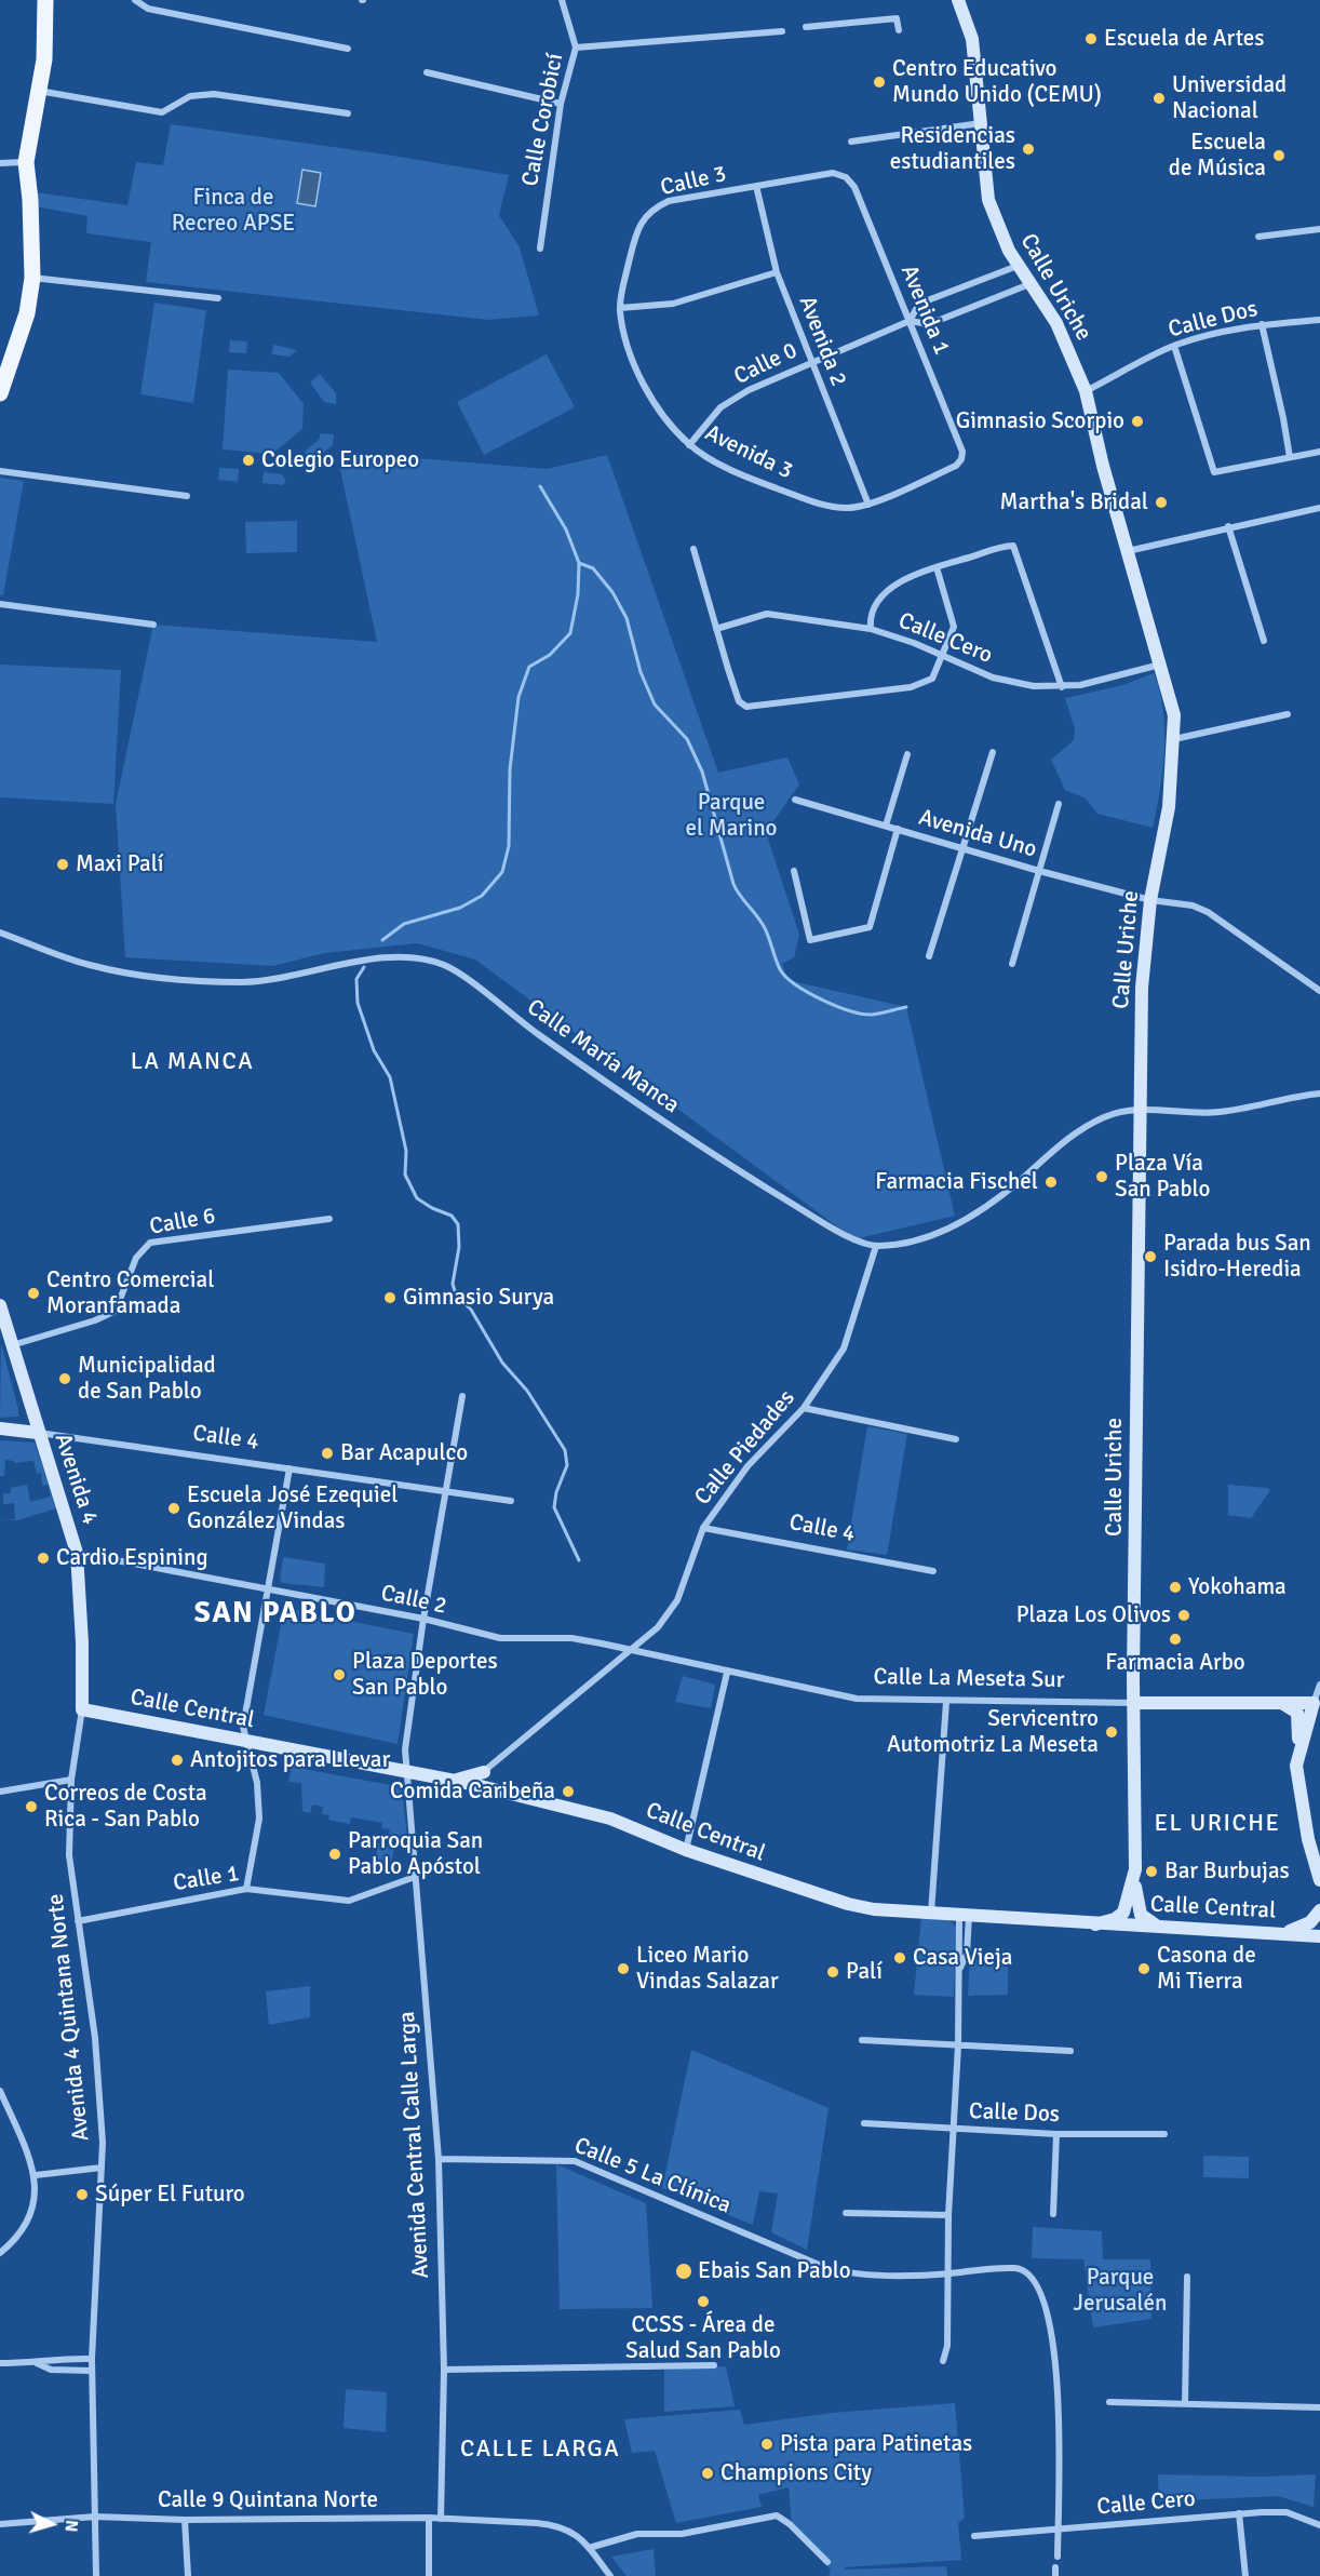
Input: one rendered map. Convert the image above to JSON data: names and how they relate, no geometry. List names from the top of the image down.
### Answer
{
  "streets": {
    "main road": [
      "Calle Uriche",
      "Calle 4",
      "Avenida 4",
      "Calle La Meseta Sur",
      "Calle Central"
    ],
    "street": [
      "Calle Corobicí",
      "Calle 3",
      "Avenida 1",
      "Calle Dos",
      "Avenida 2",
      "Calle 0",
      "Avenida 3",
      "Calle Cero",
      "Avenida Uno",
      "Calle María Manca",
      "Calle 6",
      "Calle Piedades",
      "Calle 2",
      "Calle 1",
      "Avenida 4 Quintana Norte",
      "Avenida Central Calle Larga",
      "Calle 5 La Clínica",
      "Calle 9 Quintana Norte"
    ]
  },
  "crossings": [
    ["Calle 3", "Avenida 1"],
    ["Calle 3", "Avenida 2"],
    ["Calle 3", "Avenida 3"],
    ["Calle Uriche", "Calle Dos"],
    ["Calle Uriche", "Calle 0"],
    ["Calle Uriche", "Calle Cero"],
    ["Calle Uriche", "Avenida Uno"],
    ["Calle Uriche", "Calle La Meseta Sur"],
    ["Calle Uriche", "Calle Central"],
    ["Avenida 1", "Avenida 2"],
    ["Avenida 1", "Calle 0"],
    ["Avenida 1", "Avenida 3"],
    ["Avenida 2", "Calle 0"],
    ["Avenida 2", "Avenida 3"],
    ["Calle 0", "Avenida 3"],
    ["Calle María Manca", "Calle Piedades"],
    ["Calle 6", "Avenida 4"],
    ["Calle 4", "Calle Piedades"],
    ["Calle 4", "Avenida 4"],
    ["Calle 4", "Avenida Central Calle Larga"],
    ["Calle Piedades", "Calle 2"],
    ["Calle Piedades", "Calle La Meseta Sur"],
    ["Calle Piedades", "Calle Central"],
    ["Avenida 4", "Calle 2"],
    ["Avenida 4", "Calle Central"],
    ["Avenida 4", "Avenida 4 Quintana Norte"],
    ["Calle 2", "Calle La Meseta Sur"],
    ["Calle 2", "Avenida Central Calle Larga"],
    ["Calle Central", "Avenida 4 Quintana Norte"],
    ["Calle Central", "Avenida Central Calle Larga"],
    ["Calle 1", "Avenida 4 Quintana Norte"],
    ["Calle 1", "Avenida Central Calle Larga"],
    ["Avenida 4 Quintana Norte", "Calle 9 Quintana Norte"],
    ["Avenida Central Calle Larga", "Calle 5 La Clínica"],
    ["Avenida Central Calle Larga", "Calle 9 Quintana Norte"]
  ],
  "districts": [
    "LA MANCA",
    "SAN PABLO",
    "EL URICHE",
    "CALLE LARGA"
  ],
  "parks": ["Finca de Recreo APSE", "Parque el Marino", "Parque Jerusalén"],
  "places": [
    "Escuela de Artes",
    "Centro Educativo Mundo Unido (CEMU)",
    "Universidad Nacional",
    "Residencias estudiantiles",
    "Escuela de Música",
    "Gimnasio Scorpio",
    "Colegio Europeo",
    "Martha's Bridal",
    "Maxi Palí",
    "Plaza Vía San Pablo",
    "Farmacia Fischel",
    "Parada bus San Isidro-Heredia",
    "Centro Comercial Moranfamada",
    "Gimnasio Surya",
    "Municipalidad de San Pablo",
    "Bar Acapulco",
    "Escuela José Ezequiel González Vindas",
    "Cardio Espining",
    "Yokohama",
    "Plaza Los Olivos",
    "Farmacia Arbo",
    "Plaza Deportes San Pablo",
    "Servicentro Automotriz La Meseta",
    "Antojitos para Llevar",
    "Comida Caribeña",
    "Correos de Costa Rica - San Pablo",
    "Parroquia San Pablo Apóstol",
    "Bar Burbujas",
    "Casa Vieja",
    "Liceo Mario Vindas Salazar",
    "Casona de Mi Tierra",
    "Palí",
    "Súper El Futuro",
    "Ebais San Pablo",
    "CCSS - Área de Salud San Pablo",
    "Pista para Patinetas",
    "Champions City"
  ],
  "north": "right"
}
